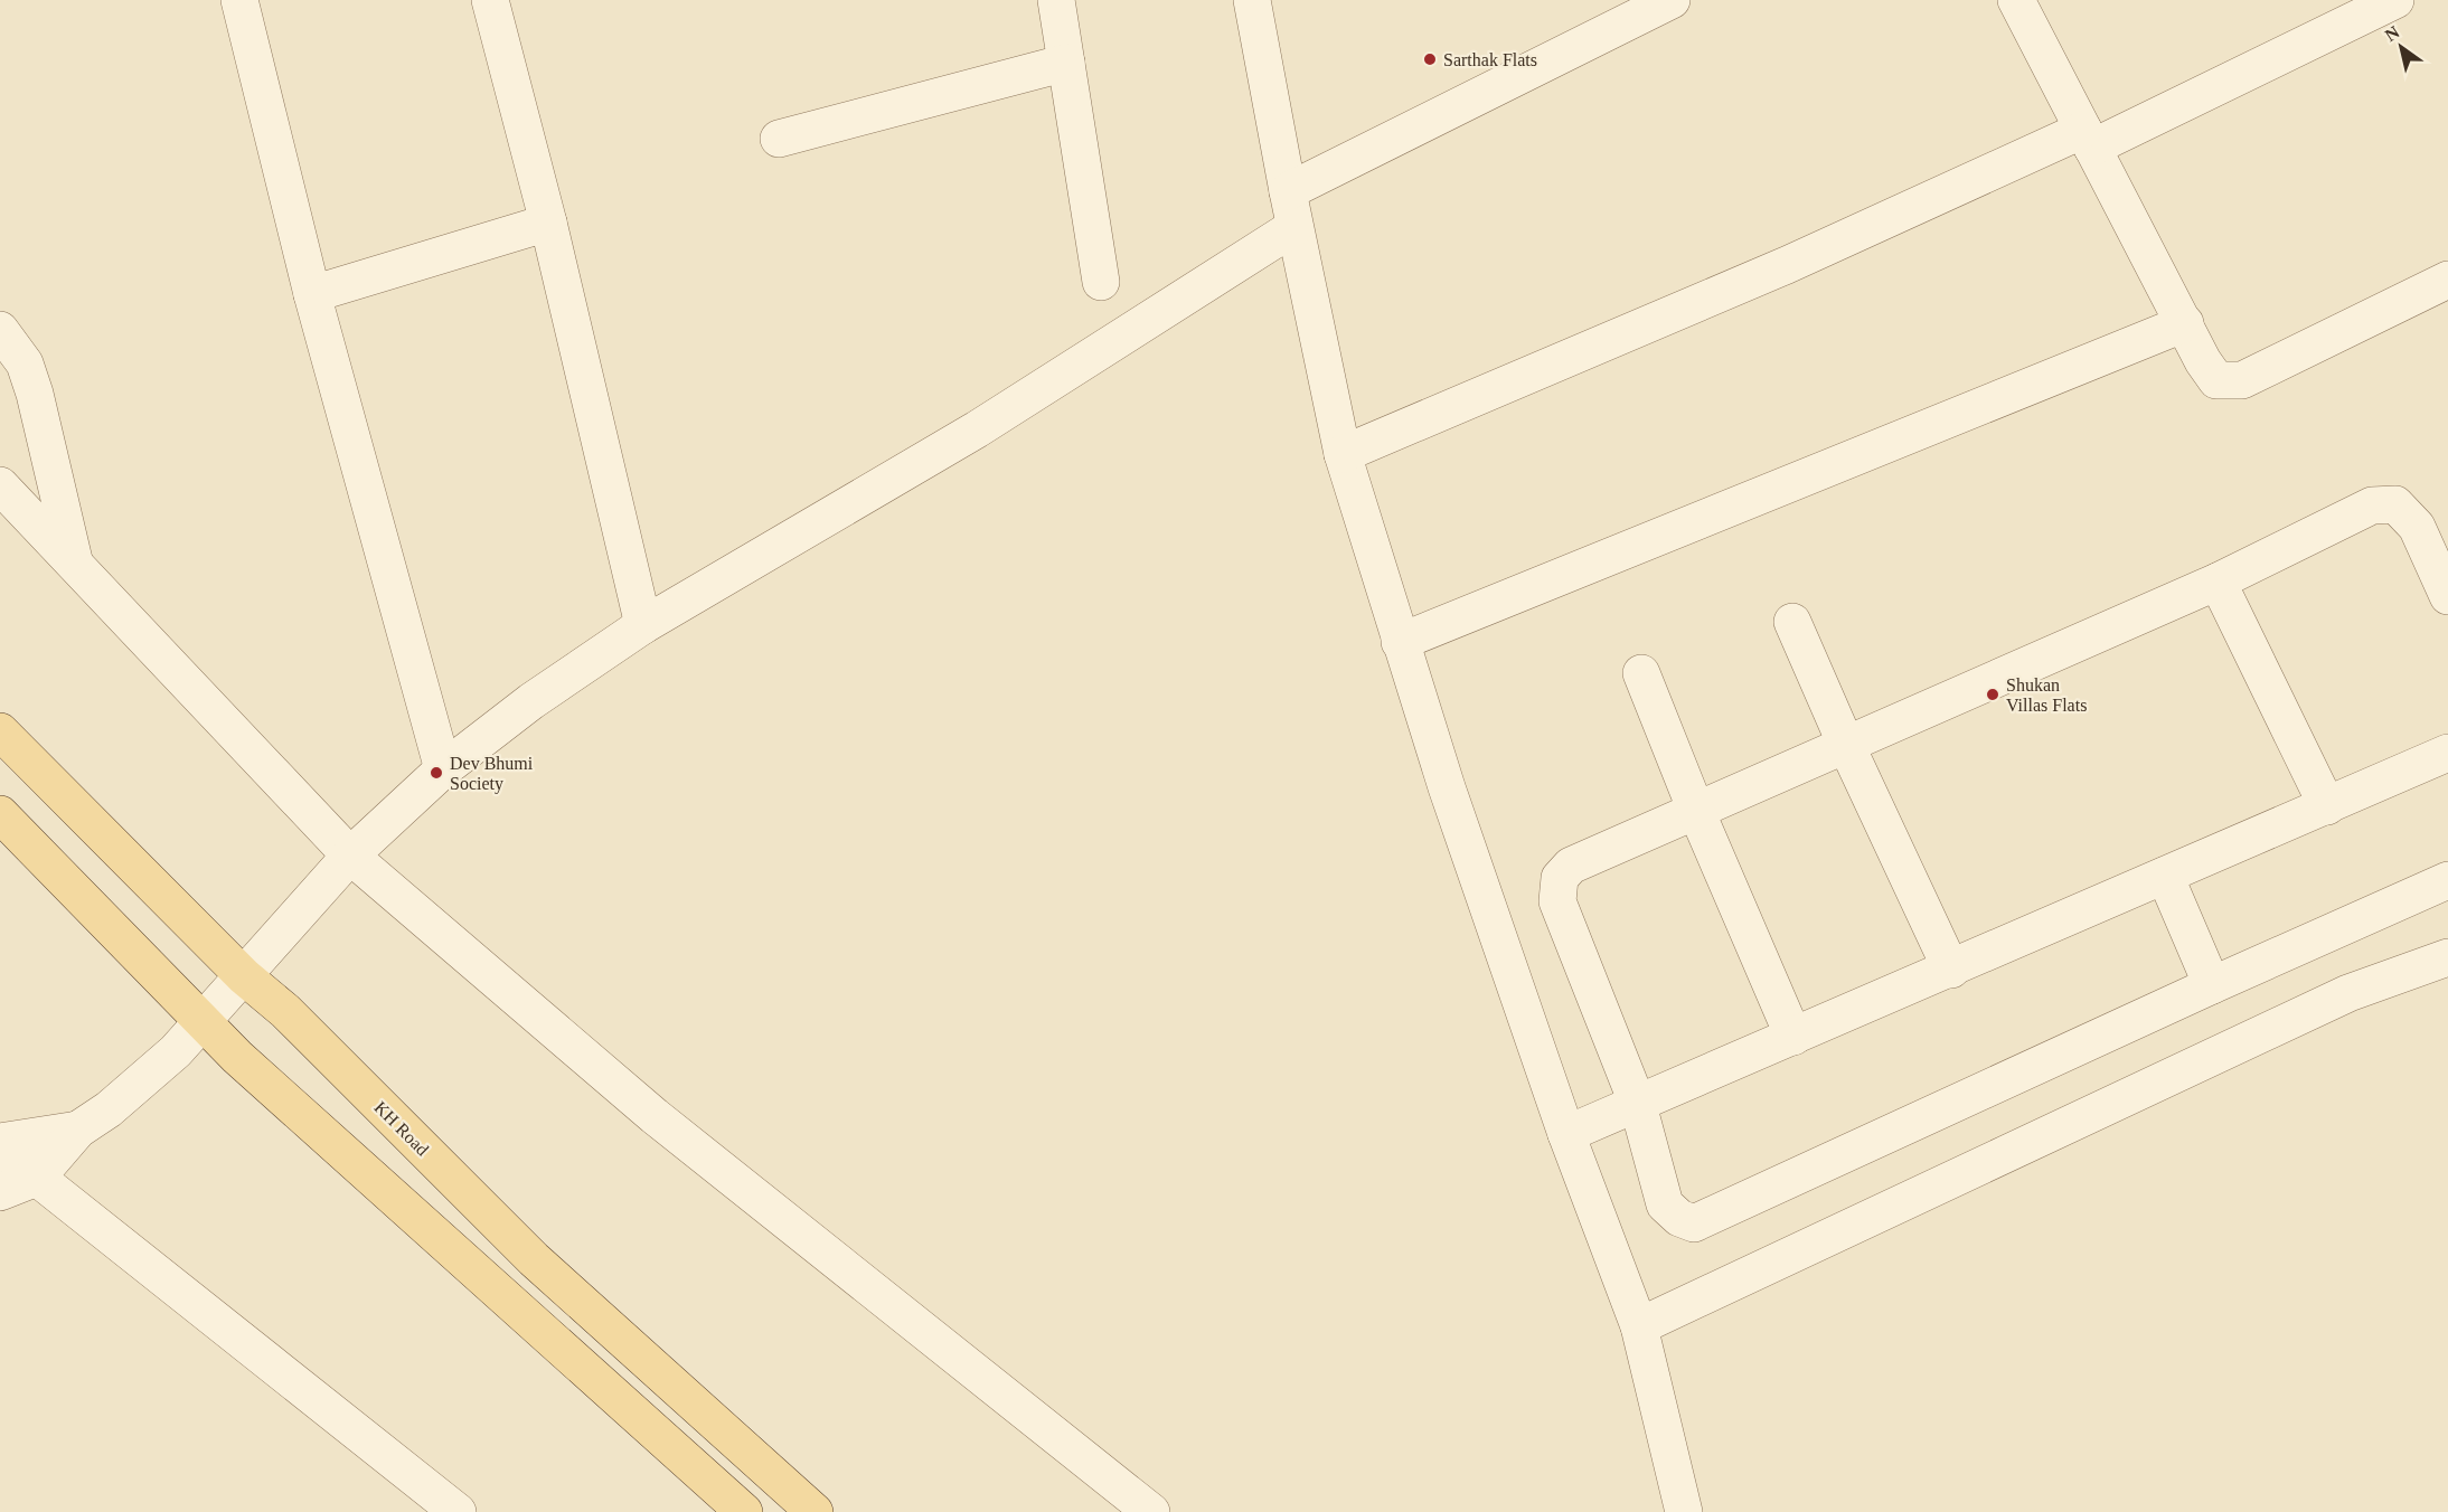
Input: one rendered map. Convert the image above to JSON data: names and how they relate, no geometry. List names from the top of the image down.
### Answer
{
  "streets": {
    "main road": ["KH Road"]
  },
  "places": ["Sarthak Flats", "Shukan Villas Flats", "Dev Bhumi Society"],
  "north": "top left"
}
